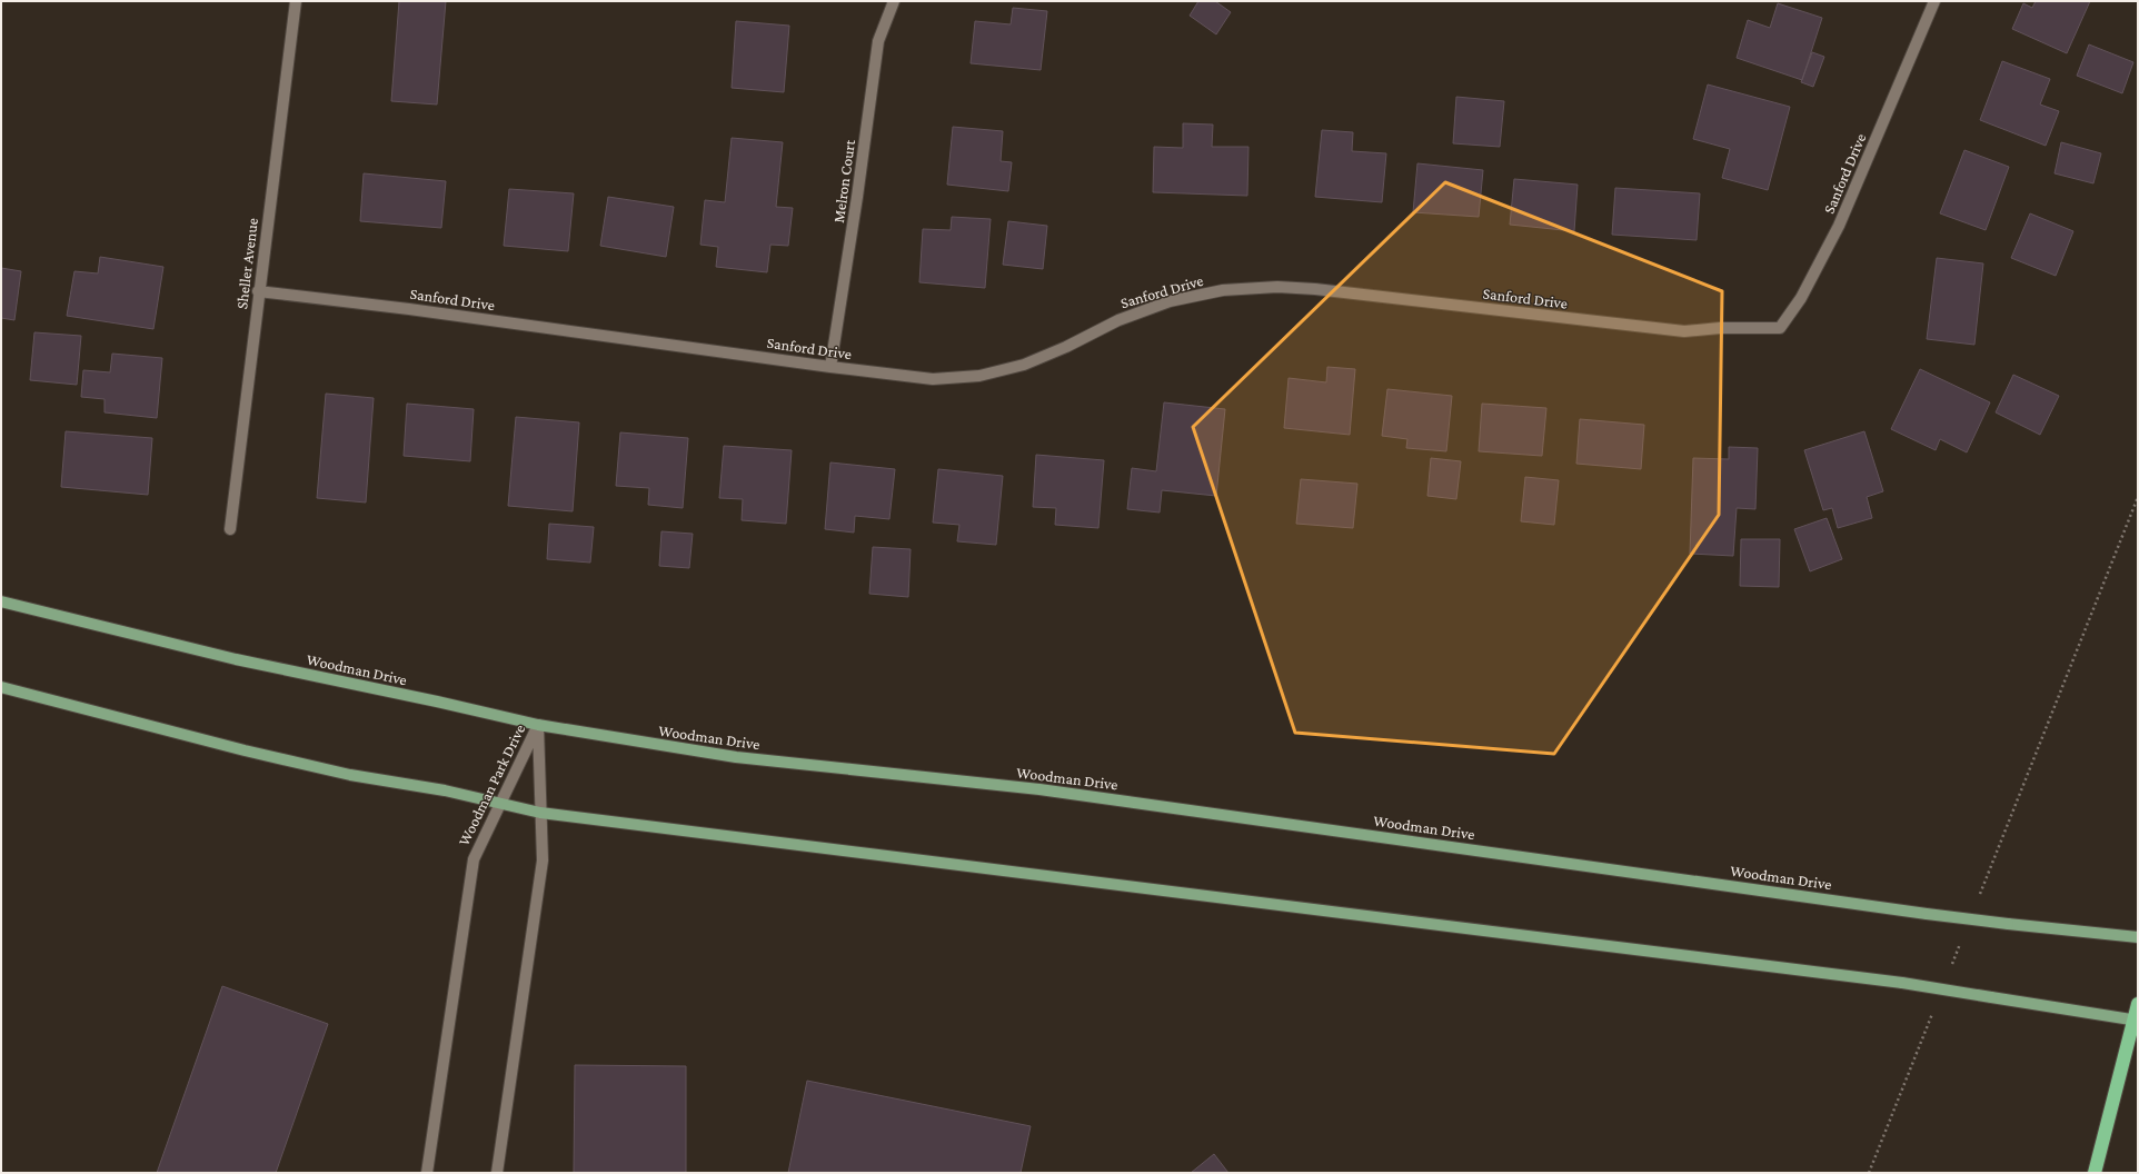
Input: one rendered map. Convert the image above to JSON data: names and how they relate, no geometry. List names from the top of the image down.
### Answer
{
  "streets": {
    "main road": ["Woodman Drive"],
    "street": [
      "Sanford Drive",
      "Melron Court",
      "Sheller Avenue",
      "Woodman Park Drive"
    ]
  },
  "crossings": [
    ["Sanford Drive", "Melron Court"],
    ["Sanford Drive", "Sheller Avenue"],
    ["Woodman Drive", "Woodman Park Drive"]
  ]
}
